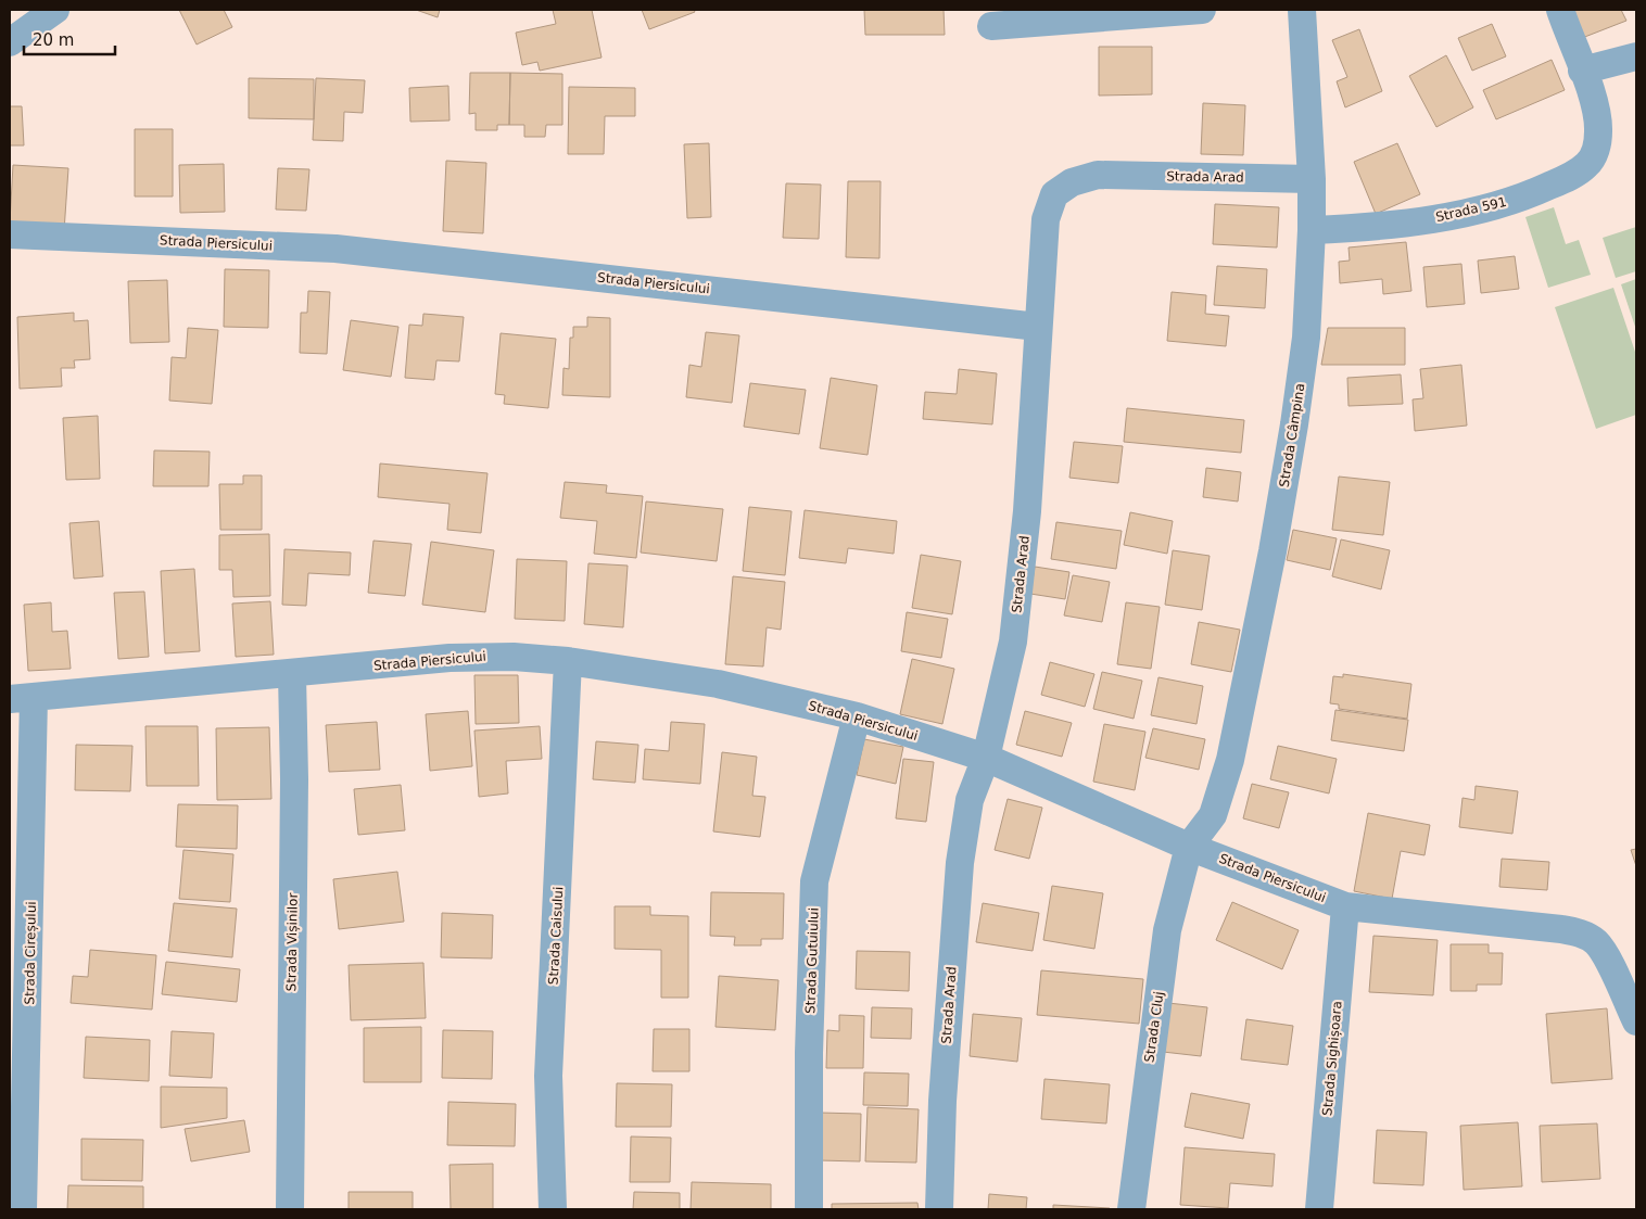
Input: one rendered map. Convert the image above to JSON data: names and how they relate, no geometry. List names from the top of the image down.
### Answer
{
  "streets": {
    "street": [
      "Strada Arad",
      "Strada 591",
      "Strada Piersicului",
      "Strada Câmpina",
      "Strada Caisului",
      "Strada Vișinilor",
      "Strada Cireșului",
      "Strada Gutuiului",
      "Strada Cluj",
      "Strada Sighișoara"
    ]
  },
  "crossings": [
    ["Strada Arad", "Strada Piersicului"],
    ["Strada Arad", "Strada Câmpina"],
    ["Strada 591", "Strada Câmpina"],
    ["Strada Piersicului", "Strada Câmpina"],
    ["Strada Piersicului", "Strada Caisului"],
    ["Strada Piersicului", "Strada Vișinilor"],
    ["Strada Piersicului", "Strada Cireșului"],
    ["Strada Piersicului", "Strada Gutuiului"],
    ["Strada Piersicului", "Strada Cluj"],
    ["Strada Piersicului", "Strada Sighișoara"],
    ["Strada Câmpina", "Strada Cluj"]
  ],
  "scale_bar": "20 m"
}
